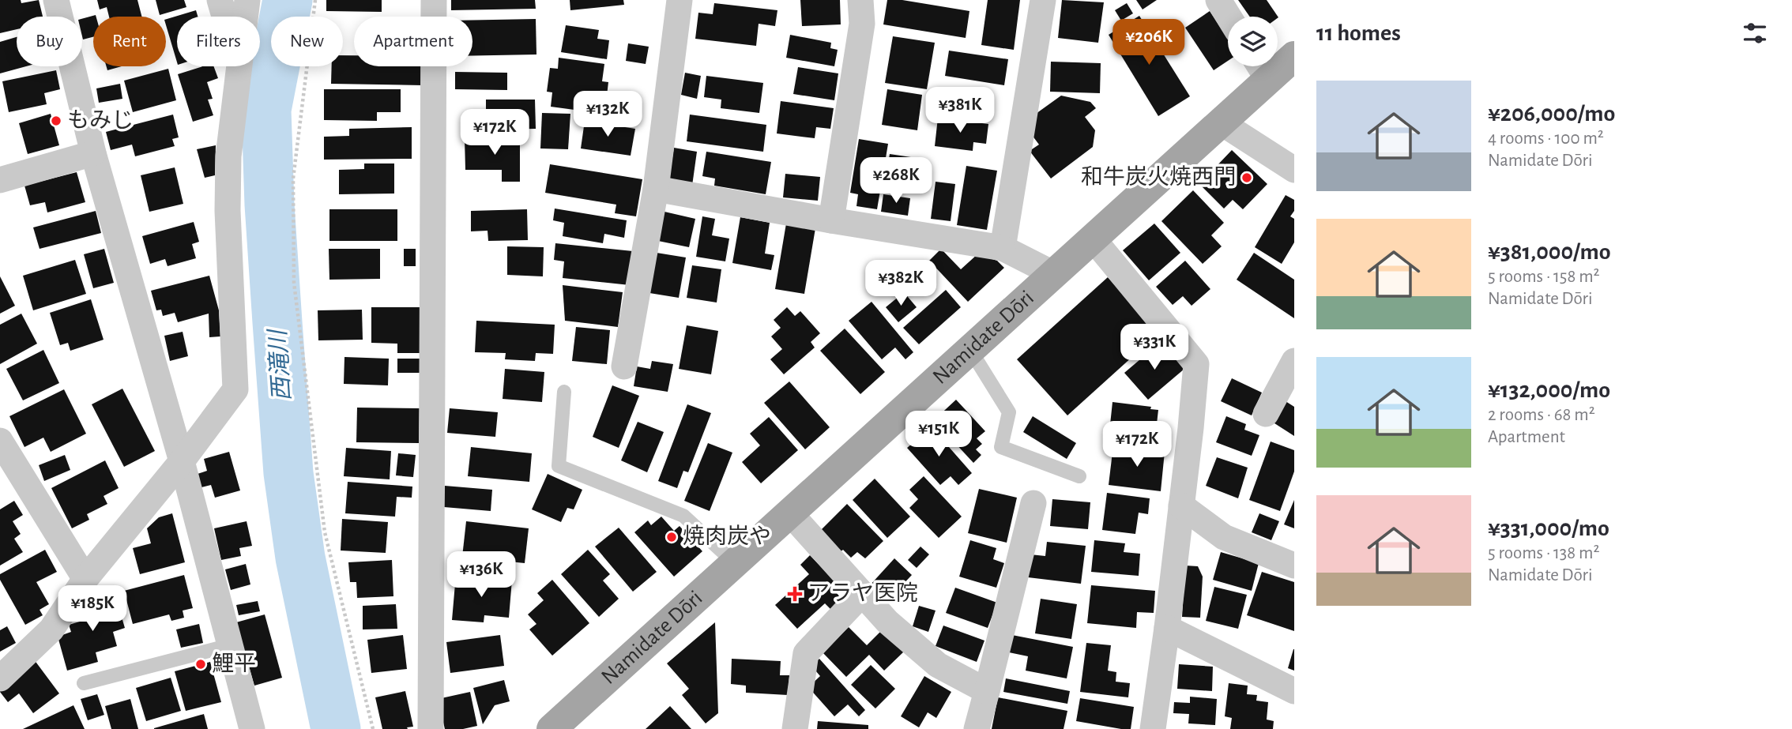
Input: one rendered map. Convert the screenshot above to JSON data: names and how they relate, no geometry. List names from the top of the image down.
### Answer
{
  "streets": {
    "main road": ["Namidate Dōri"]
  },
  "water": ["西滝川"],
  "places": {
    "other": [
      "もみじ",
      "和牛炭火焼西門",
      "焼肉炭や",
      "鯉平"
    ],
    "health": ["アラヤ医院"]
  },
  "page": {
    "heading": "11 homes",
    "chip": [
      "Buy",
      "Rent",
      "Filters",
      "New",
      "Apartment"
    ],
    "price": [
      "¥206K",
      "¥381K",
      "¥132K",
      "¥172K",
      "¥268K",
      "¥382K",
      "¥331K",
      "¥151K",
      "¥172K",
      "¥136K",
      "¥185K"
    ],
    "list": [
      {
        "name": "¥206,000/mo",
        "note": "4 rooms · 100 m² · Namidate Dōri"
      },
      {
        "name": "¥381,000/mo",
        "note": "5 rooms · 158 m² · Namidate Dōri"
      },
      {
        "name": "¥132,000/mo",
        "note": "2 rooms · 68 m² · Apartment"
      },
      {
        "name": "¥331,000/mo",
        "note": "5 rooms · 138 m² · Namidate Dōri"
      }
    ]
  }
}
